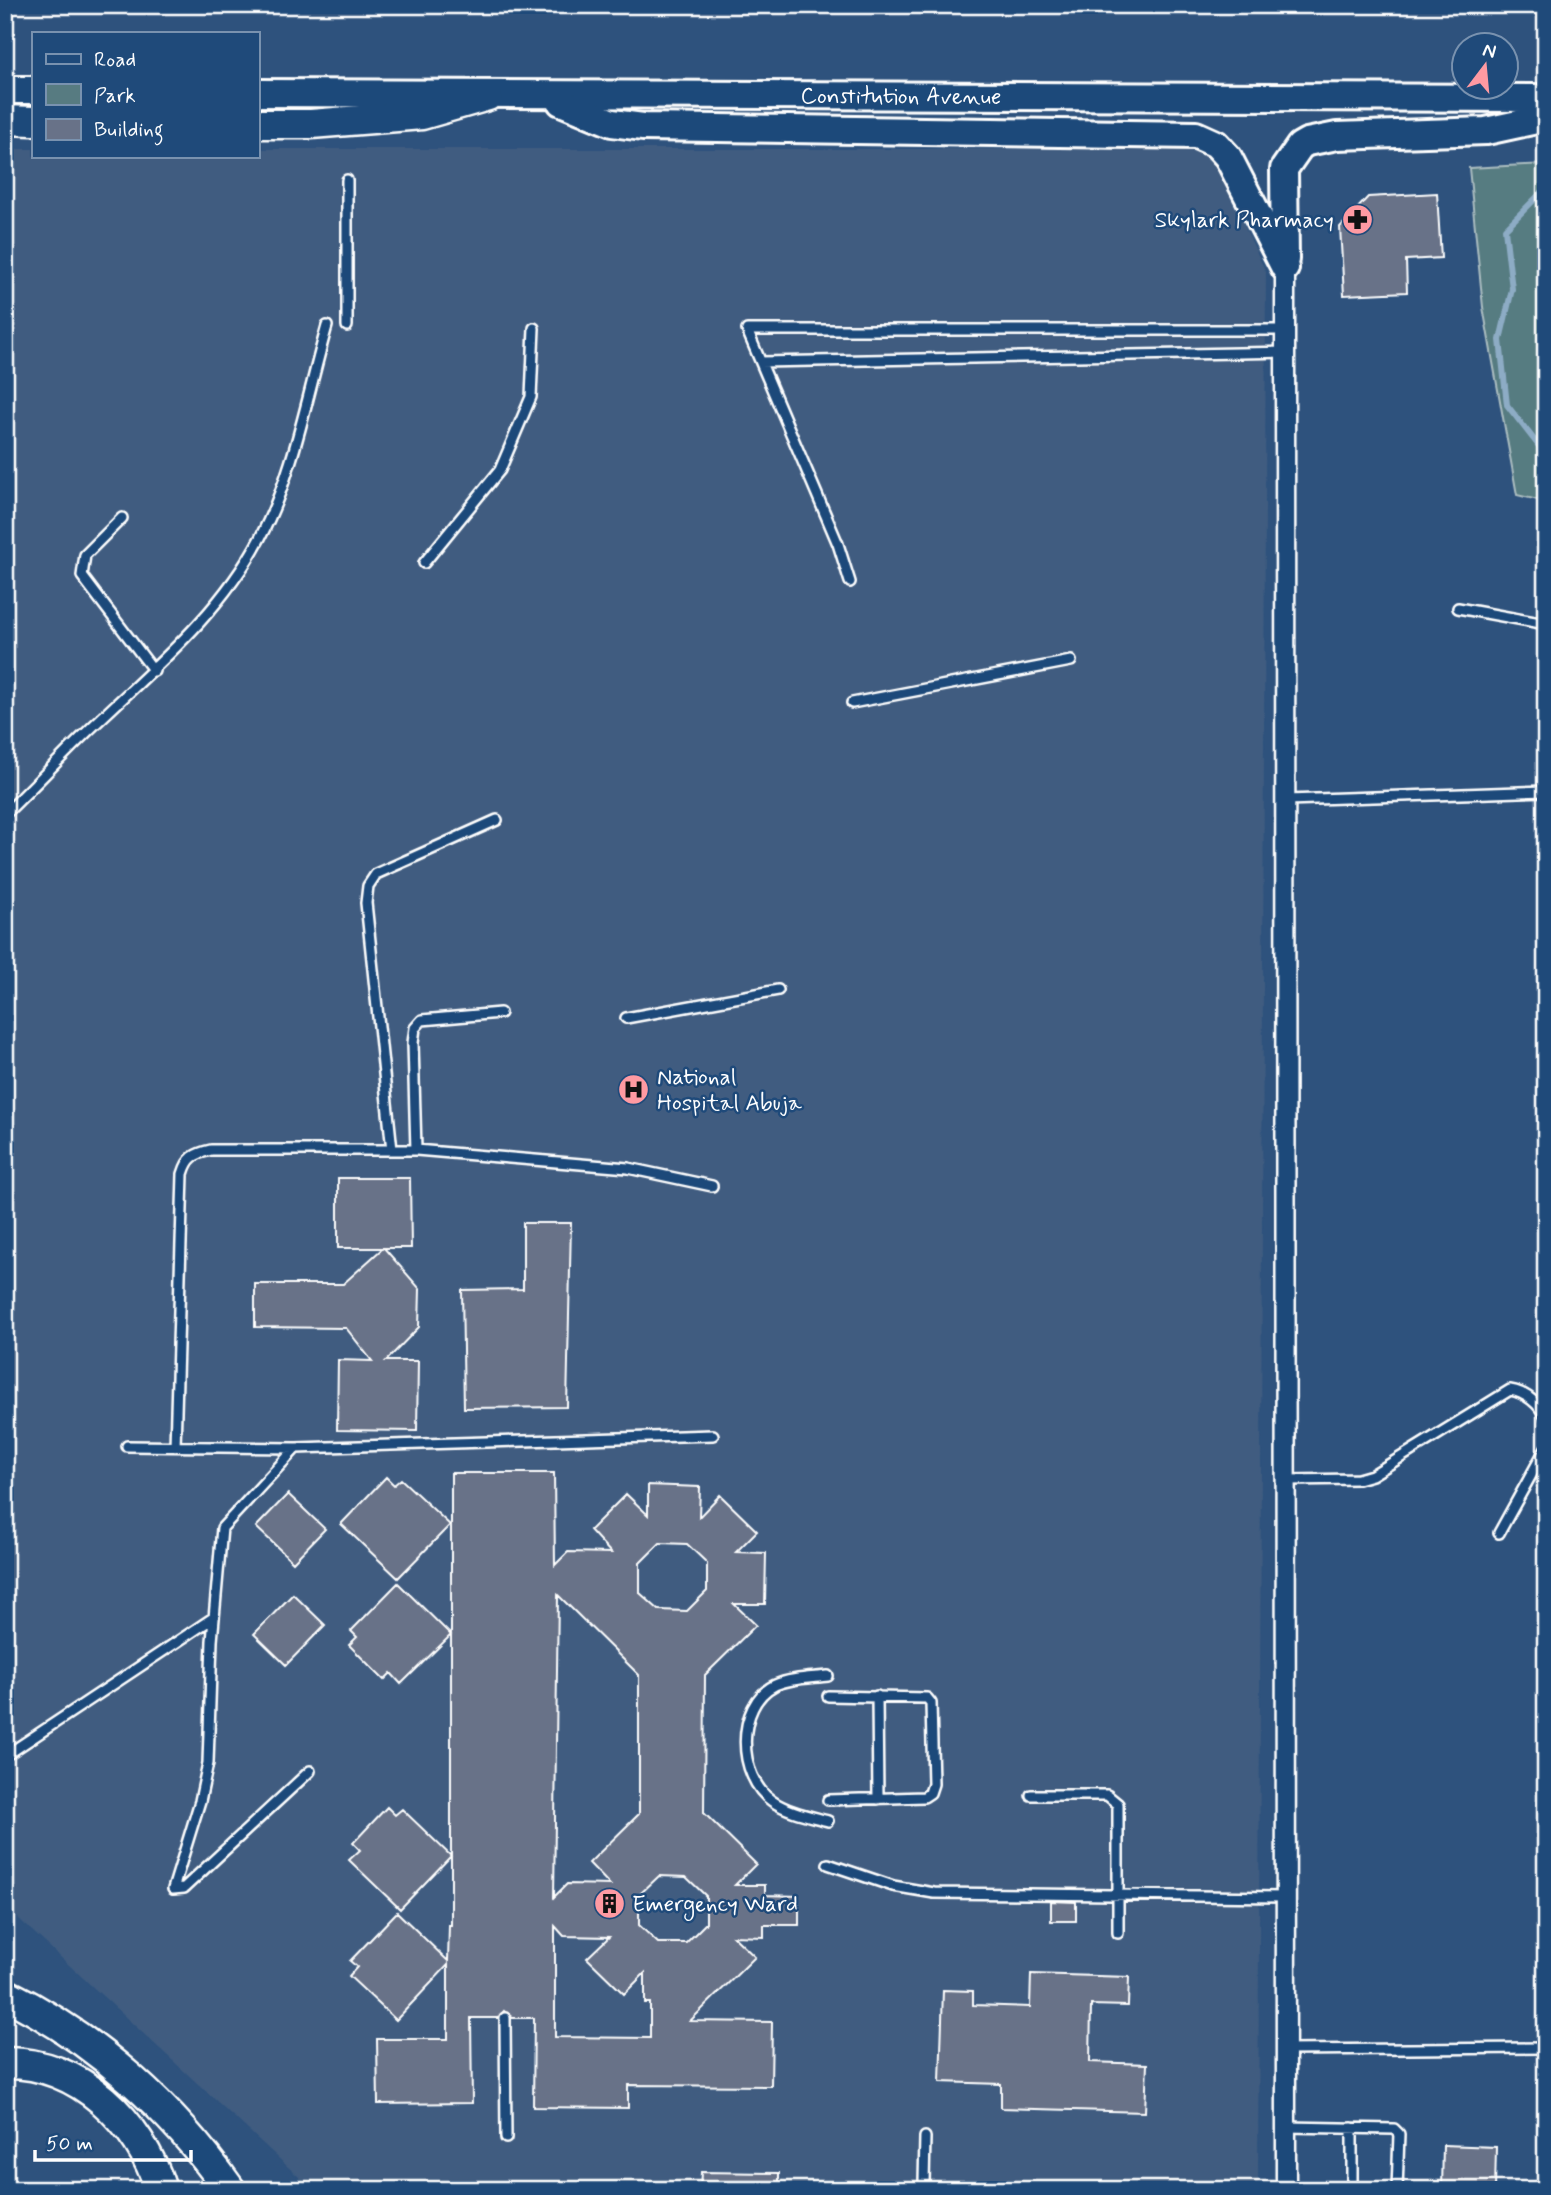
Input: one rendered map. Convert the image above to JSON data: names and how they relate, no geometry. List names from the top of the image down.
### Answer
{
  "streets": {
    "main road": ["Constitution Avenue"]
  },
  "places": {
    "pharmacy": ["Skylark Pharmacy"],
    "hospital": ["National Hospital Abuja"],
    "building": ["Emergency Ward"]
  },
  "legend": ["Road", "Park", "Building"],
  "scale_bar": "50 m",
  "north": "top"
}
